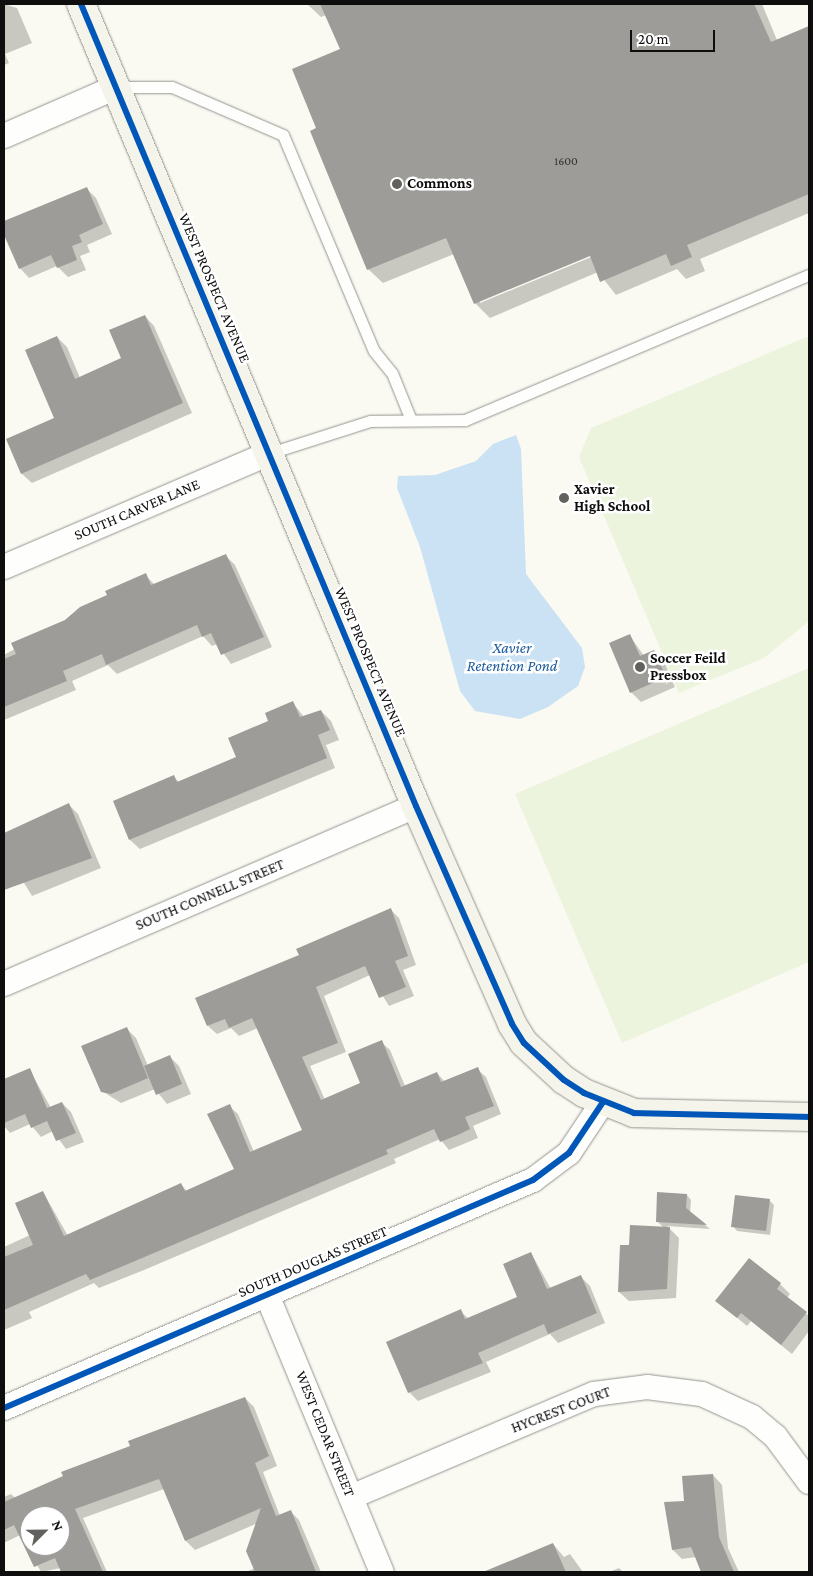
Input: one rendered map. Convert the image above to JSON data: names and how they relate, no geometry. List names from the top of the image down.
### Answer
{
  "streets": {
    "main road": ["WEST PROSPECT AVENUE"],
    "street": [
      "SOUTH CARVER LANE",
      "SOUTH CONNELL STREET",
      "SOUTH DOUGLAS STREET",
      "HYCREST COURT",
      "WEST CEDAR STREET"
    ]
  },
  "crossings": [
    ["WEST PROSPECT AVENUE", "SOUTH CARVER LANE"],
    ["WEST PROSPECT AVENUE", "SOUTH CONNELL STREET"],
    ["WEST PROSPECT AVENUE", "SOUTH DOUGLAS STREET"],
    ["SOUTH DOUGLAS STREET", "WEST CEDAR STREET"],
    ["HYCREST COURT", "WEST CEDAR STREET"]
  ],
  "water": ["Xavier Retention Pond"],
  "places": ["Commons", "Xavier High School", "Soccer Feild Pressbox"],
  "house_numbers": ["1600"],
  "scale_bar": "20 m",
  "north": "top right"
}
